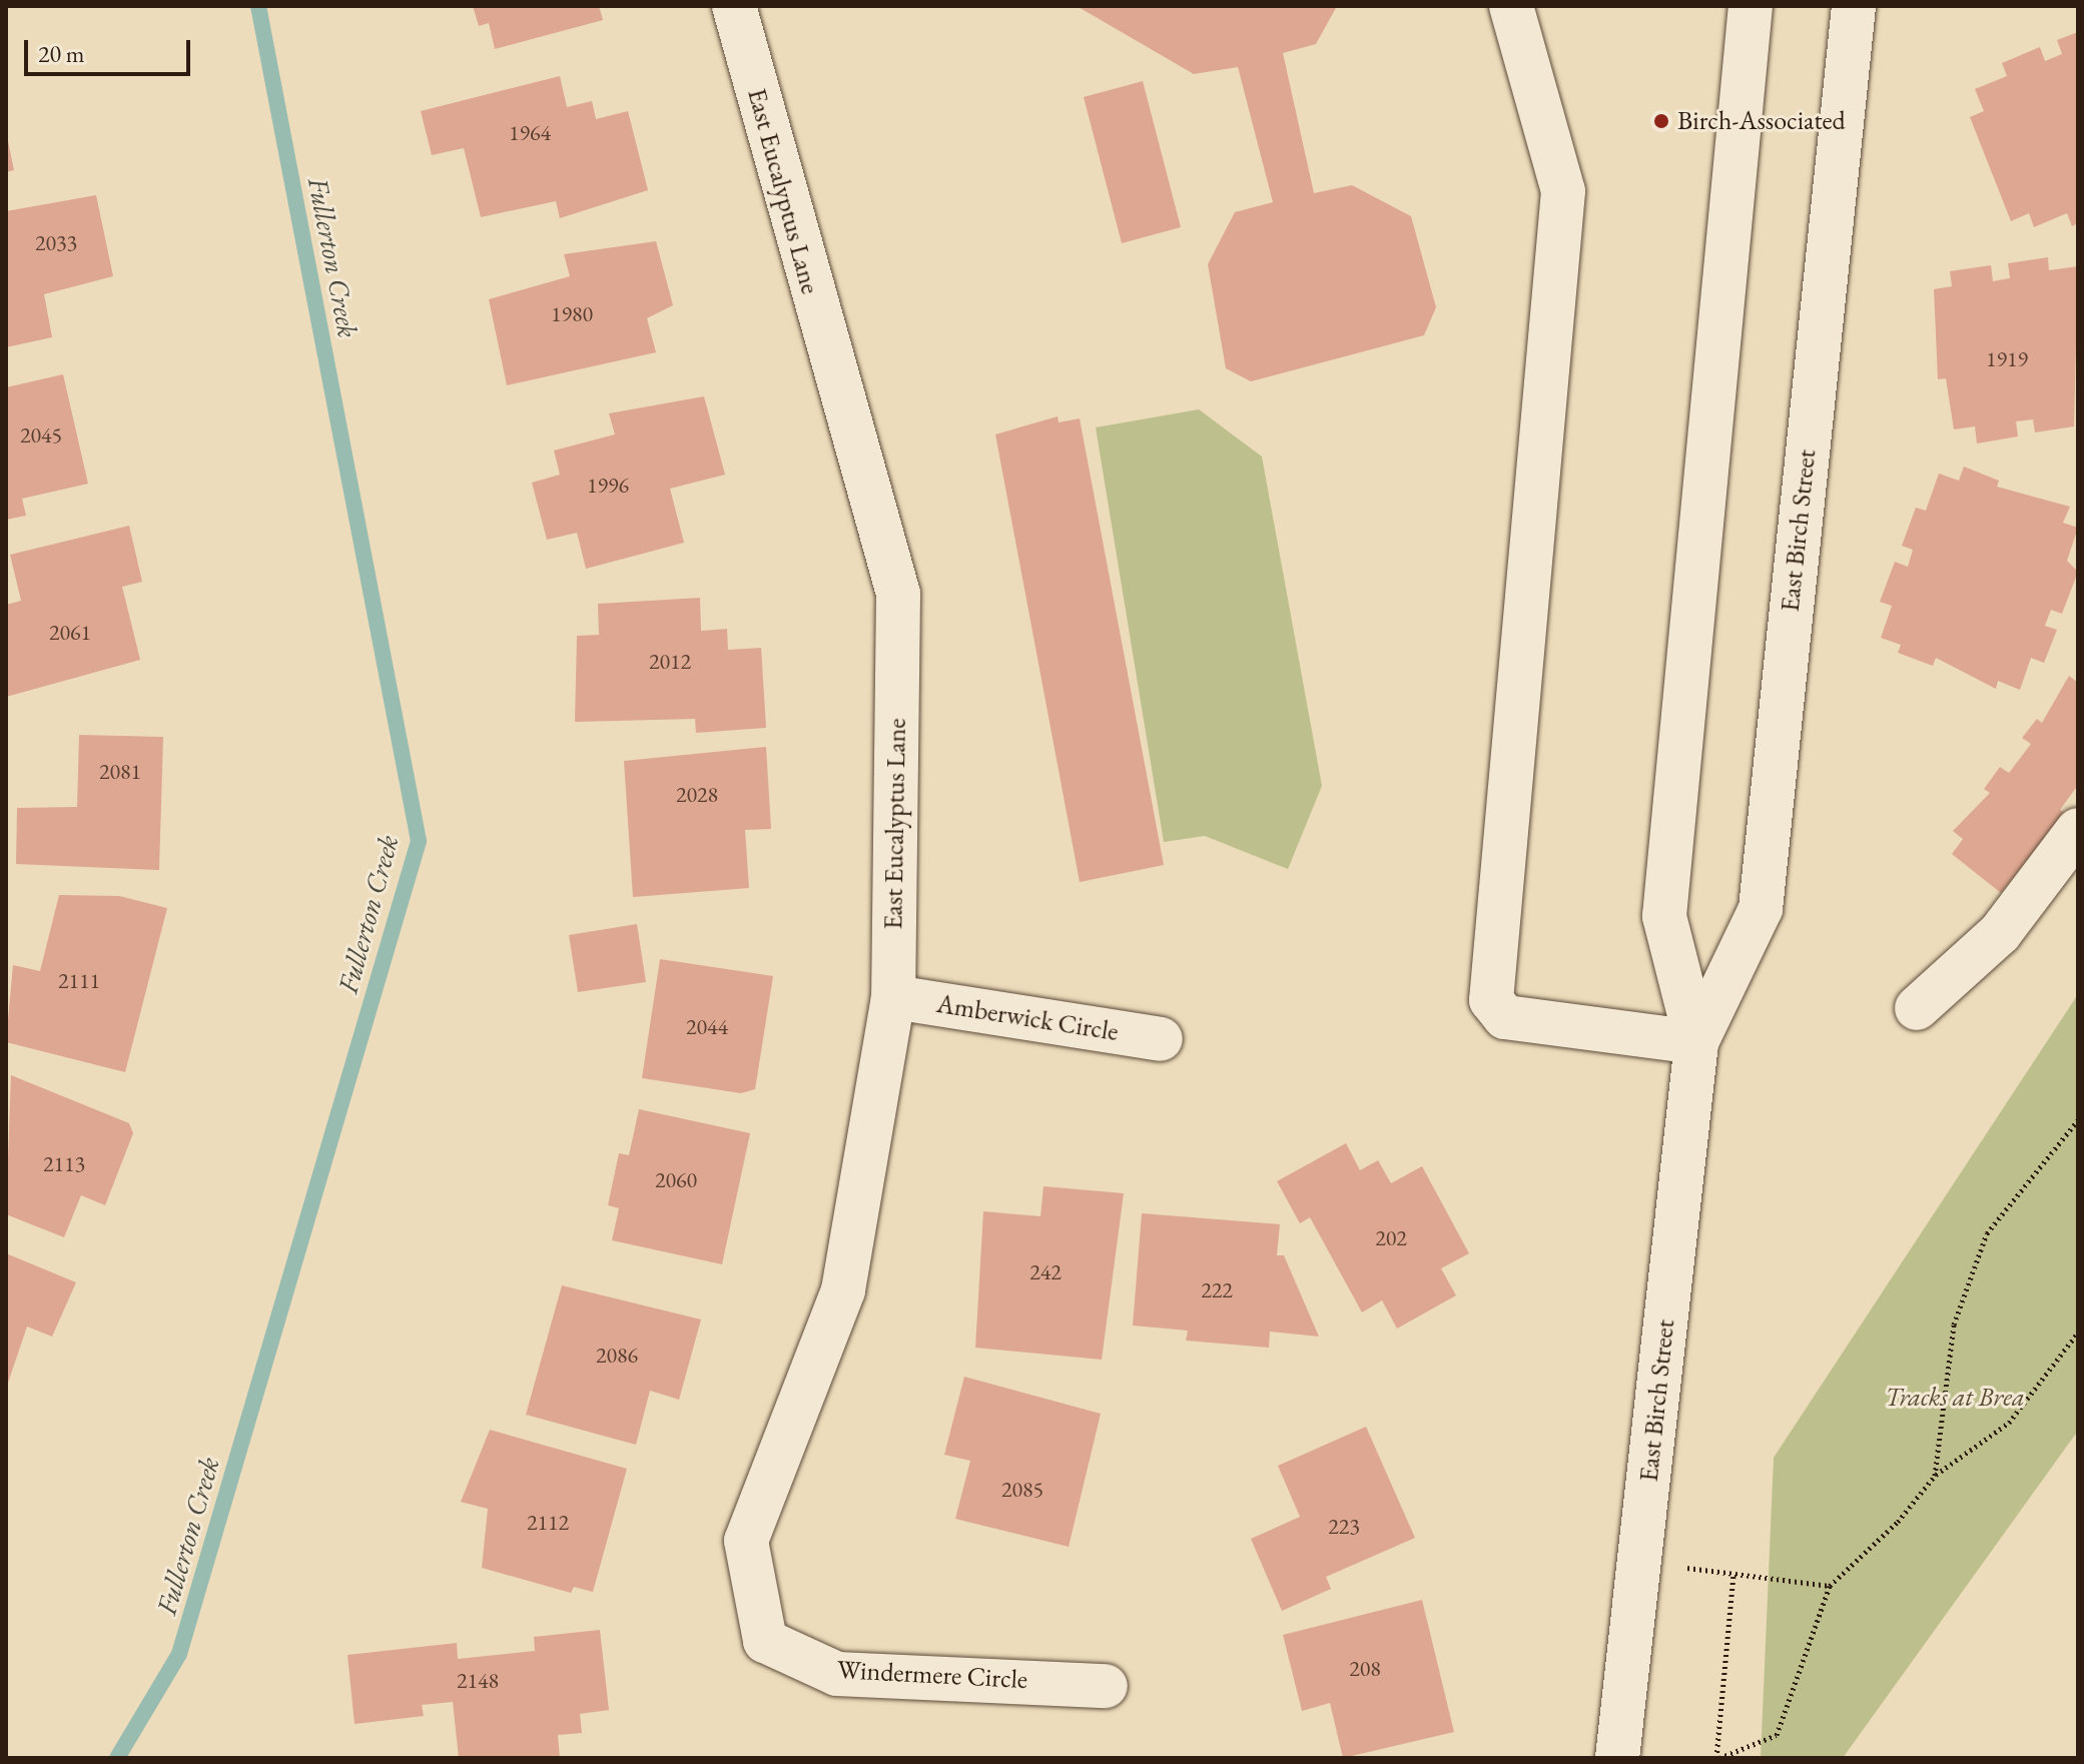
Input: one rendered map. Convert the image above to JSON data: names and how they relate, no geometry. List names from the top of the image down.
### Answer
{
  "streets": {
    "street": [
      "East Eucalyptus Lane",
      "East Birch Street",
      "Amberwick Circle",
      "Windermere Circle"
    ]
  },
  "crossings": [
    ["East Eucalyptus Lane", "Amberwick Circle"],
    ["East Eucalyptus Lane", "Windermere Circle"]
  ],
  "water": ["Fullerton Creek"],
  "parks": ["Tracks at Brea"],
  "places": ["Birch-Associated"],
  "house_numbers": [
    "1964",
    "2033",
    "1980",
    "1919",
    "2045",
    "1996",
    "2061",
    "2012",
    "2081",
    "2028",
    "2111",
    "2044",
    "2113",
    "2060",
    "202",
    "242",
    "222",
    "2086",
    "2085",
    "2112",
    "223",
    "208",
    "2148"
  ],
  "scale_bar": "20 m"
}
